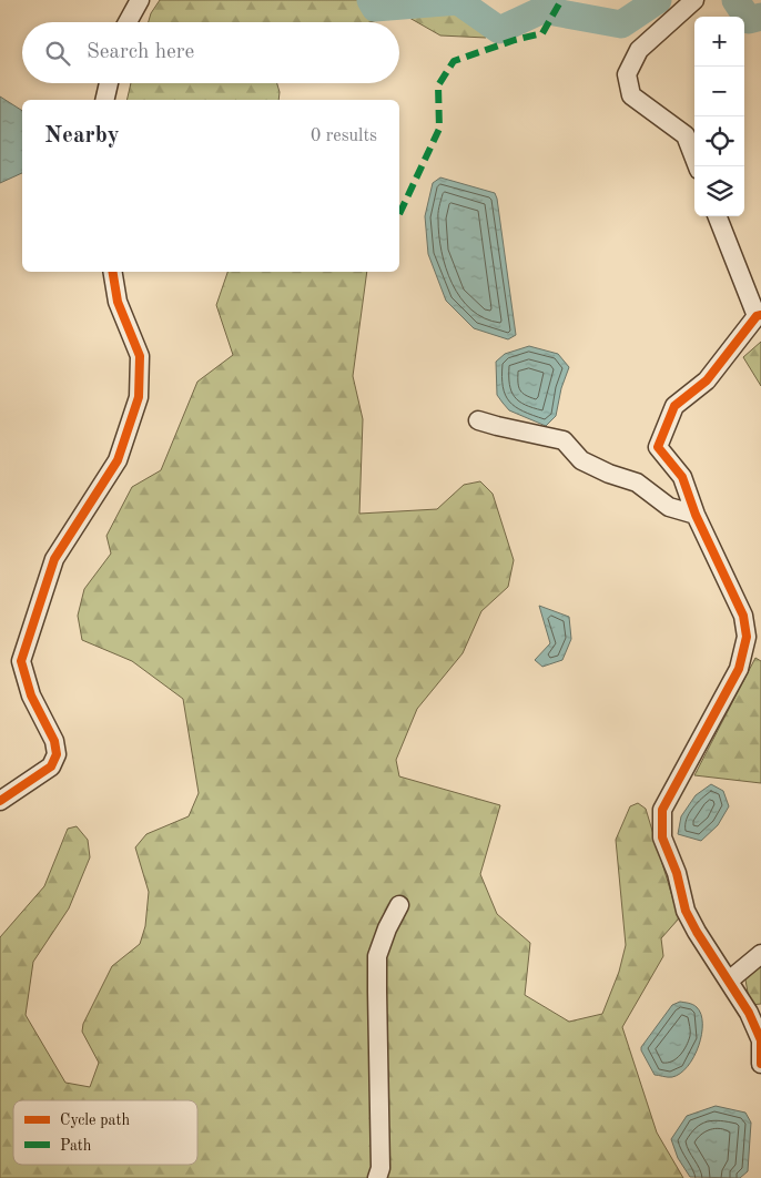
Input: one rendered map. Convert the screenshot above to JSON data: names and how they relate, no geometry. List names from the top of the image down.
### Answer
{
  "legend": ["Cycle path", "Path"],
  "page": {
    "map_buttons": ["+", "−"],
    "search": "Search here",
    "heading": ["Nearby", "0 results"]
  }
}
